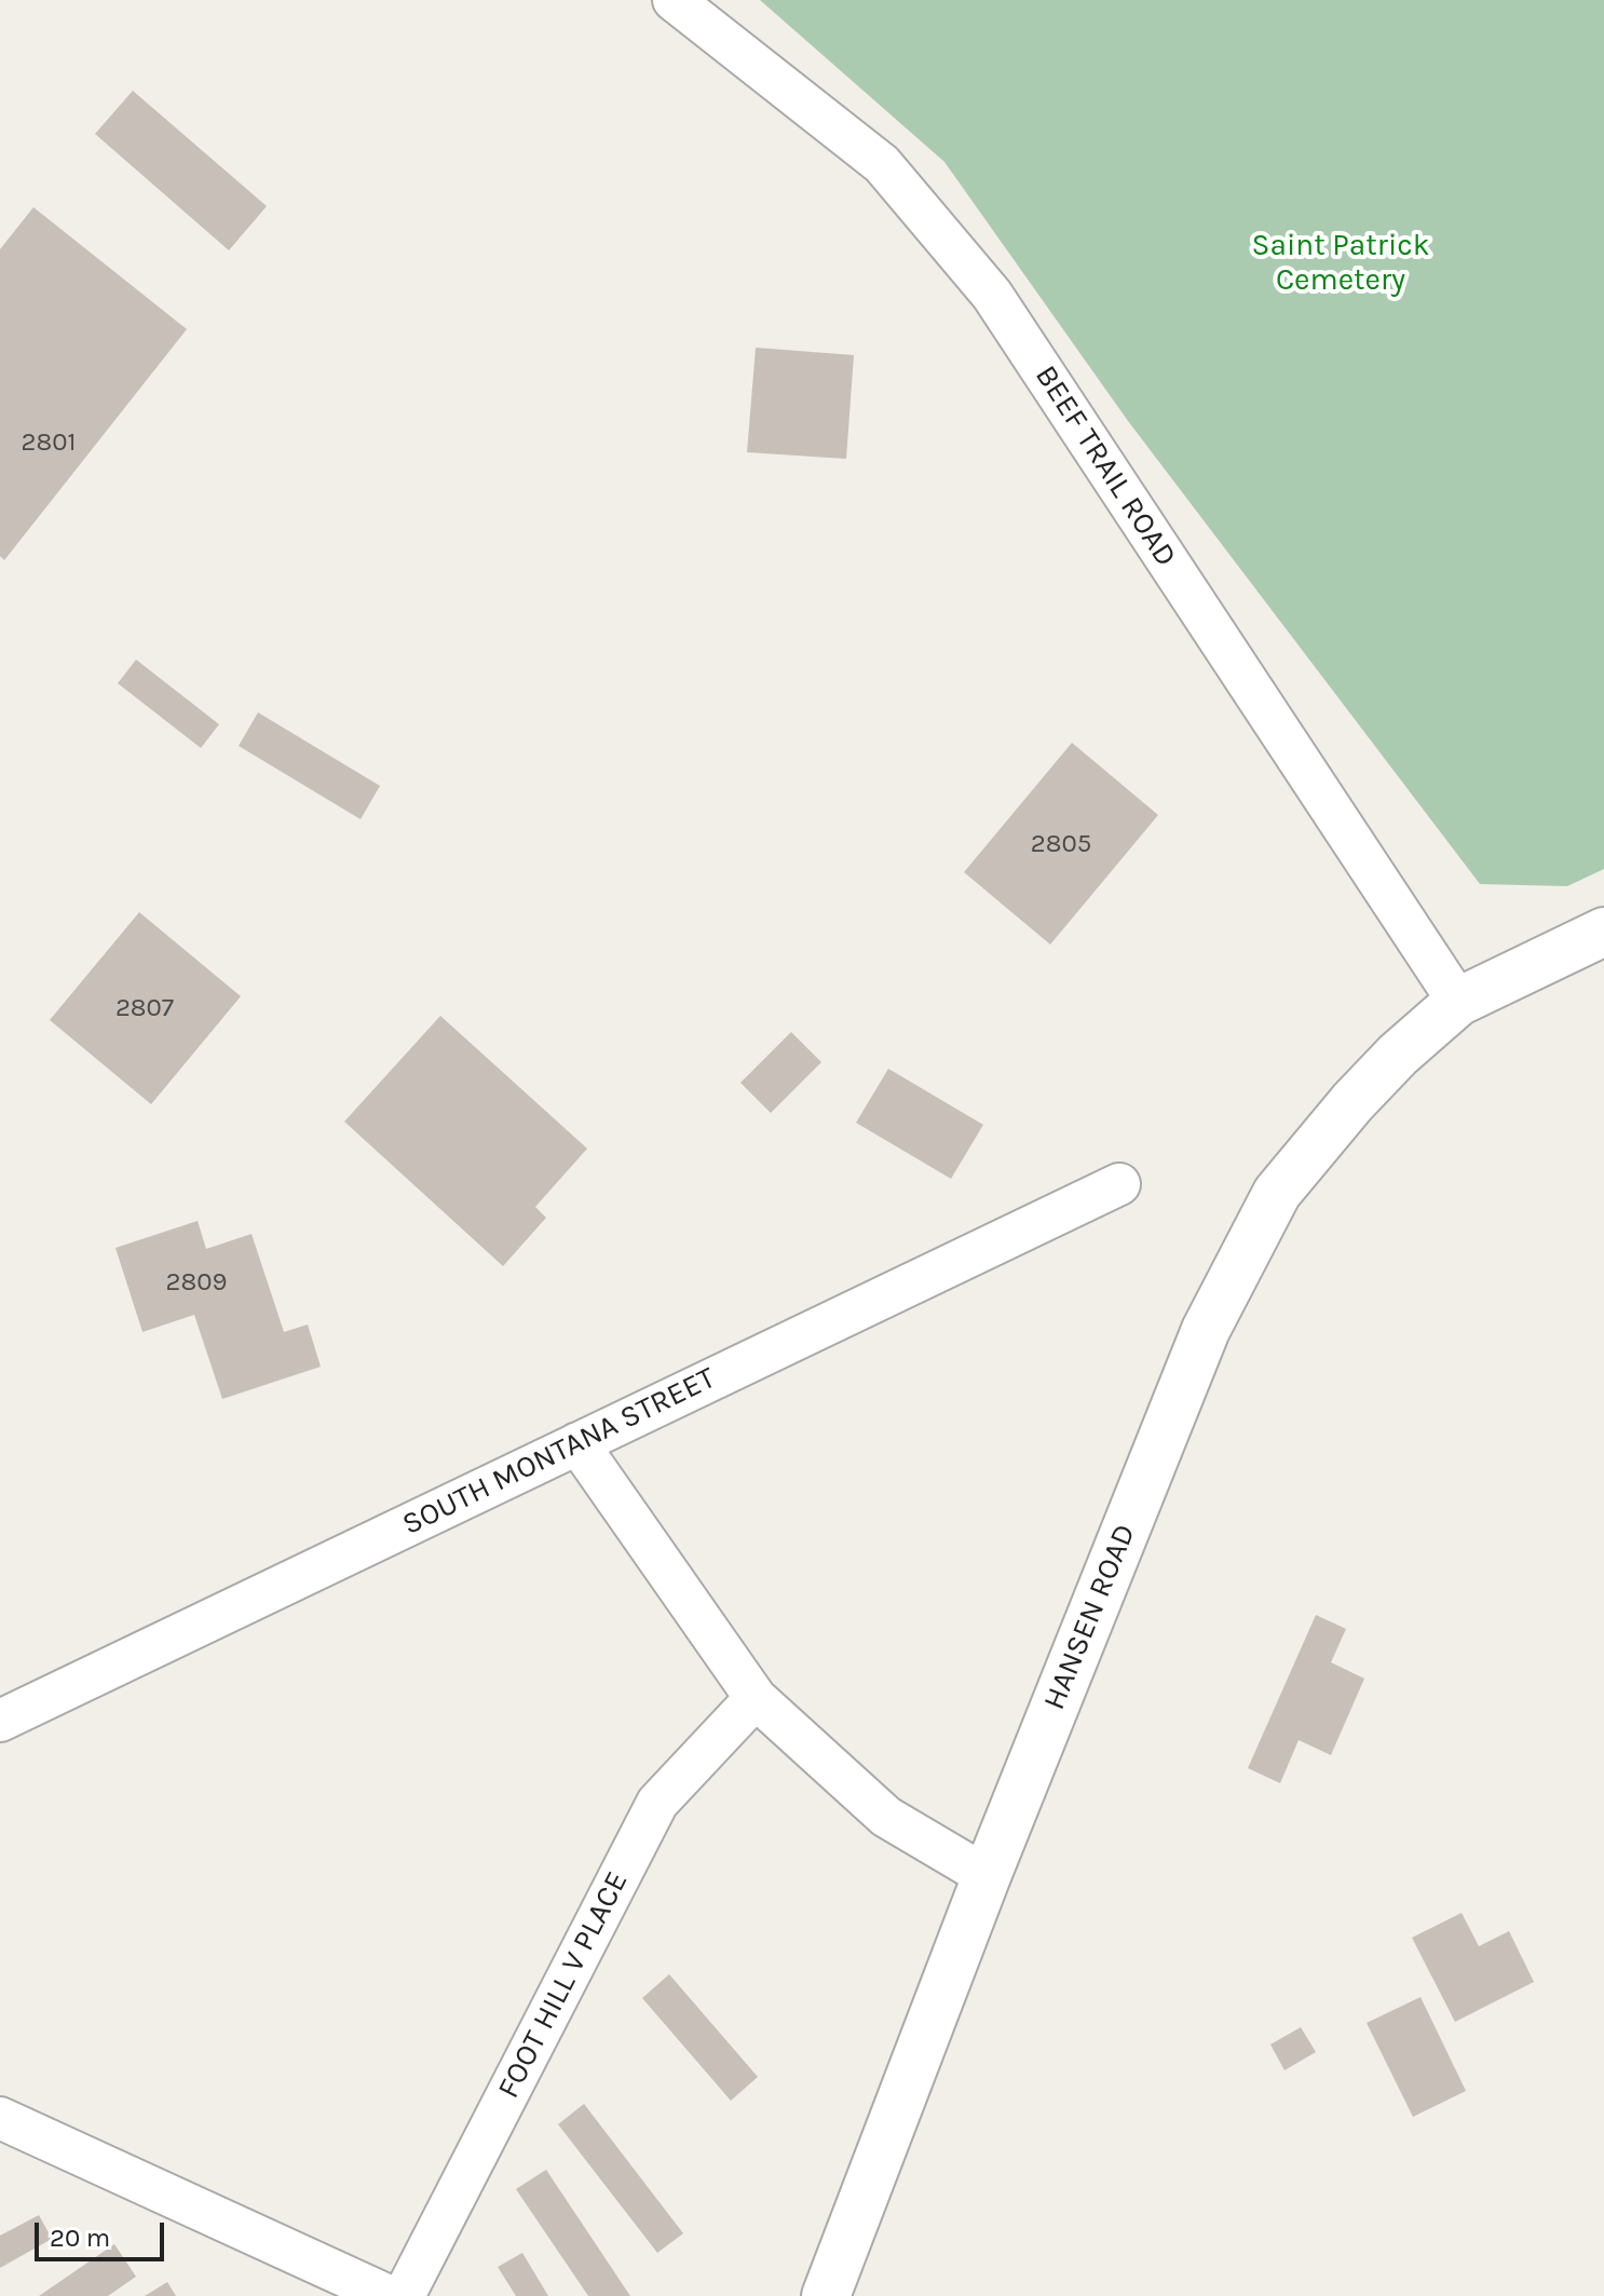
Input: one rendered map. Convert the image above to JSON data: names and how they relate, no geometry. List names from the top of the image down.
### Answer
{
  "streets": {
    "street": [
      "BEEF TRAIL ROAD",
      "SOUTH MONTANA STREET",
      "HANSEN ROAD",
      "FOOT HILL V PLACE"
    ]
  },
  "crossings": [
    ["BEEF TRAIL ROAD", "HANSEN ROAD"]
  ],
  "parks": ["Saint Patrick Cemetery"],
  "house_numbers": [
    "2801",
    "2805",
    "2807",
    "2809"
  ],
  "scale_bar": "20 m"
}
